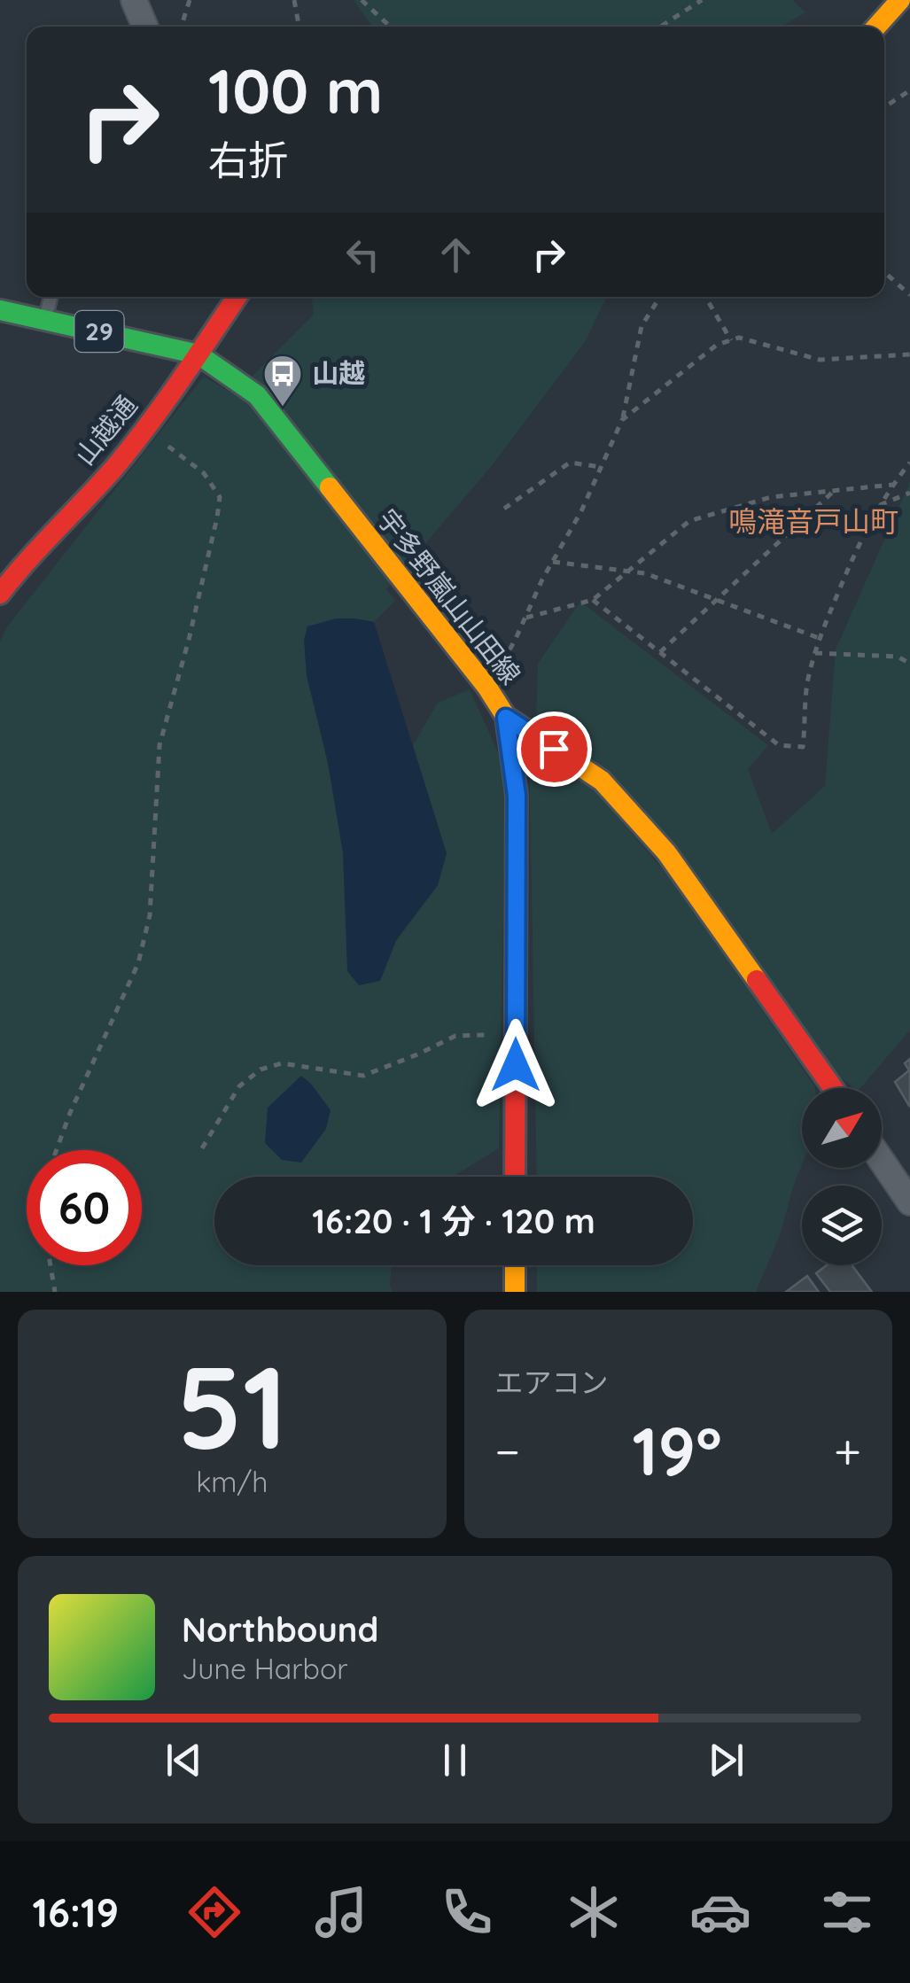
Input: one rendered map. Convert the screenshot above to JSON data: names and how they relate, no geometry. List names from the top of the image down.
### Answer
{
  "streets": {
    "main road": ["29", "山越通", "宇多野嵐山山田線"]
  },
  "crossings": [
    ["山越通", "宇多野嵐山山田線"]
  ],
  "districts": ["鳴滝音戸山町"],
  "places": {
    "bus stop": ["山越"]
  },
  "north": "top right",
  "page": {
    "turn": ["100 m", "右折"],
    "limit": "60",
    "trip": "16:20 · 1 分 · 120 m",
    "tile": [
      ["51", "km/h"],
      "エアコン"
    ],
    "heat": ["−", "19°", "+"],
    "song": ["Northbound", "June Harbor"],
    "tabs": "16:19"
  }
}
